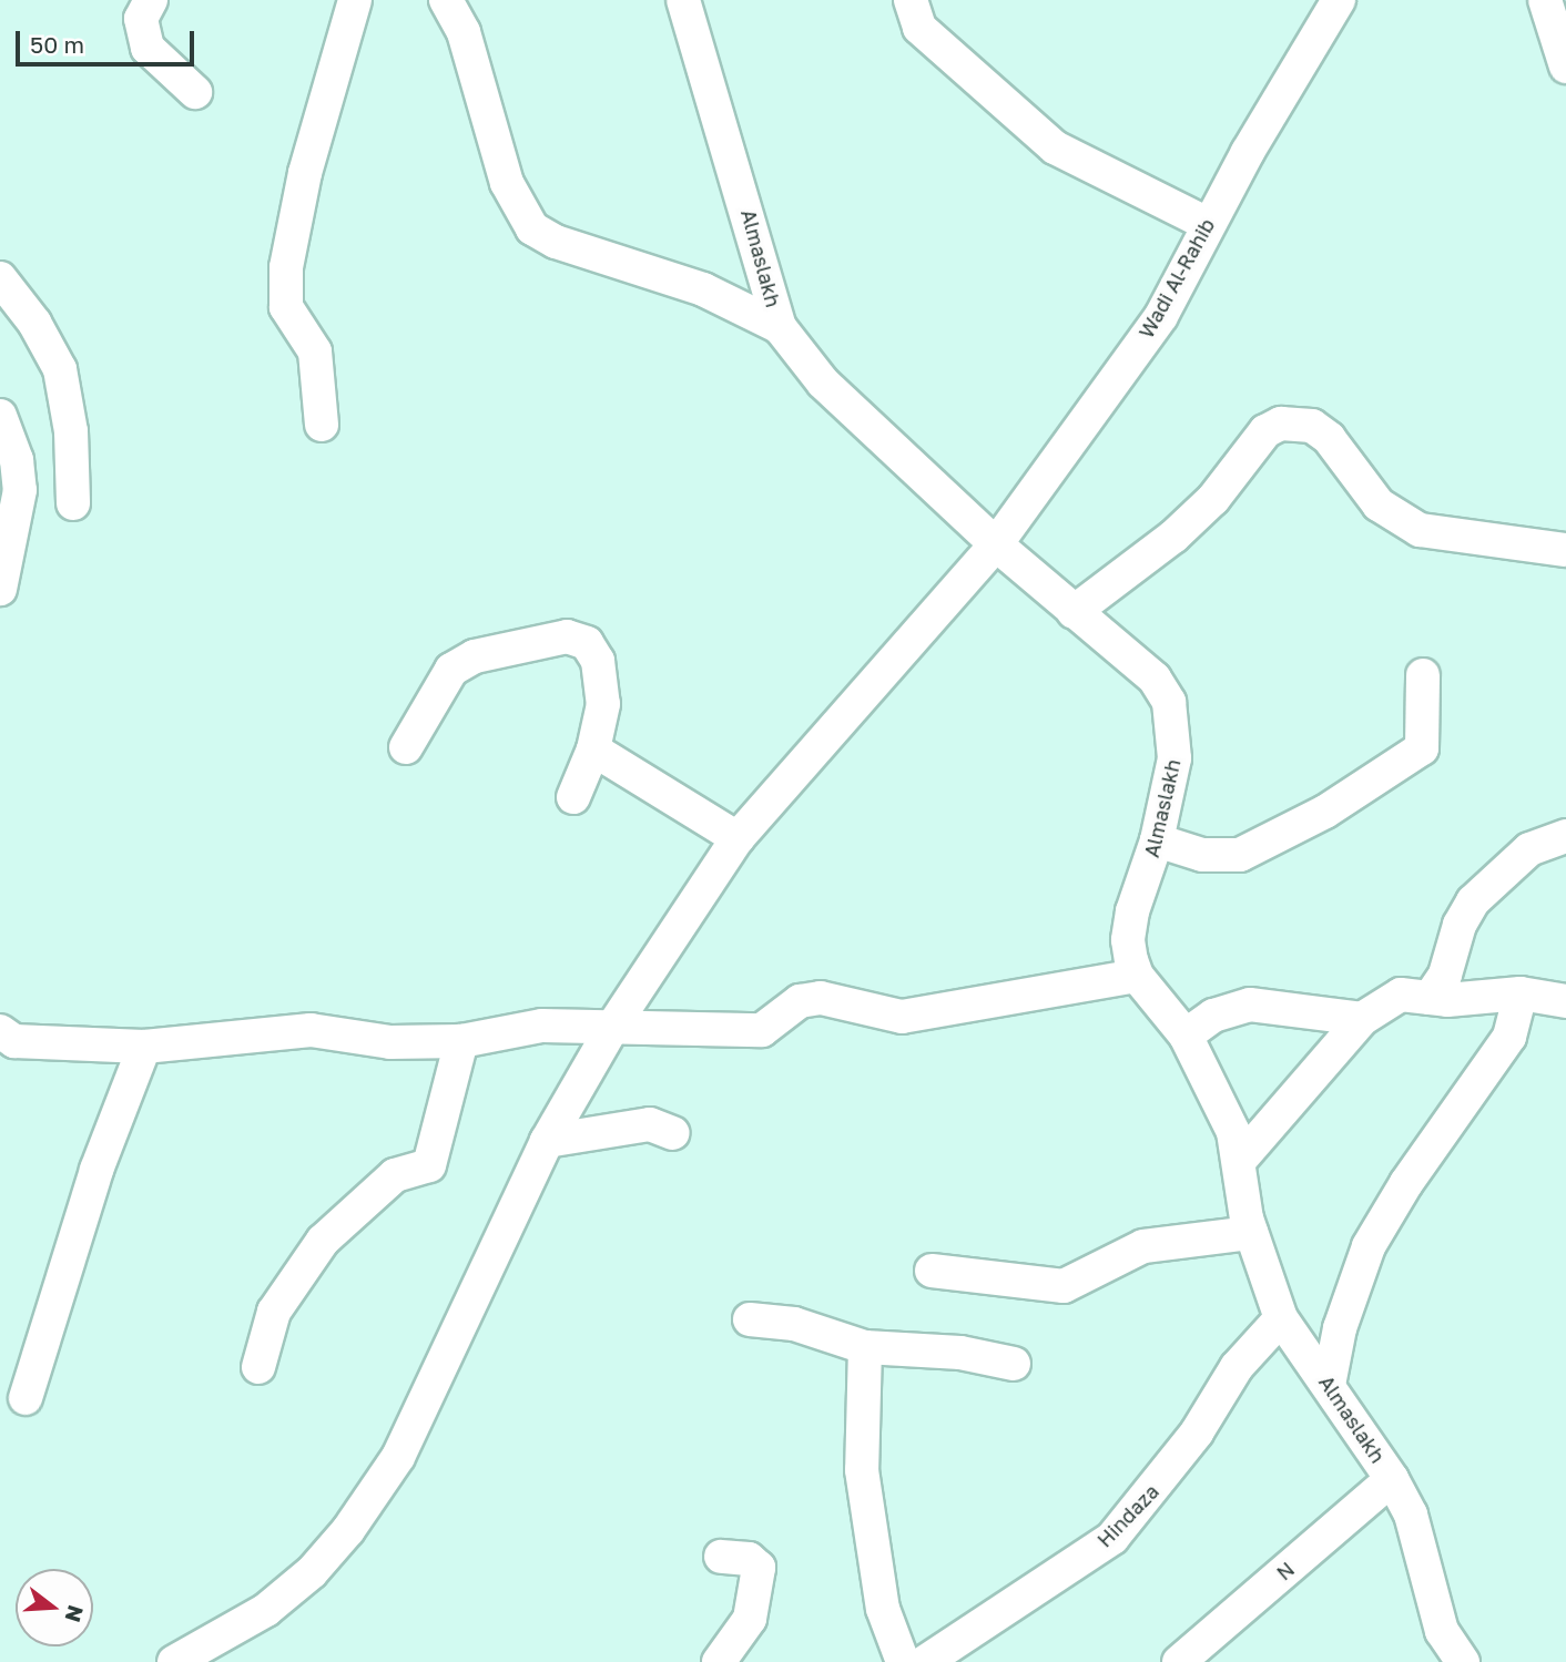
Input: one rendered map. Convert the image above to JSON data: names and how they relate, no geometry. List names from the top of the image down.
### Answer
{
  "streets": {
    "street": [
      "Almaslakh",
      "Wadi Al-Rahib",
      "Hindaza",
      "N"
    ]
  },
  "crossings": [
    ["Almaslakh", "Wadi Al-Rahib"],
    ["Almaslakh", "Hindaza"],
    ["Almaslakh", "N"]
  ],
  "scale_bar": "50 m",
  "north": "right"
}
